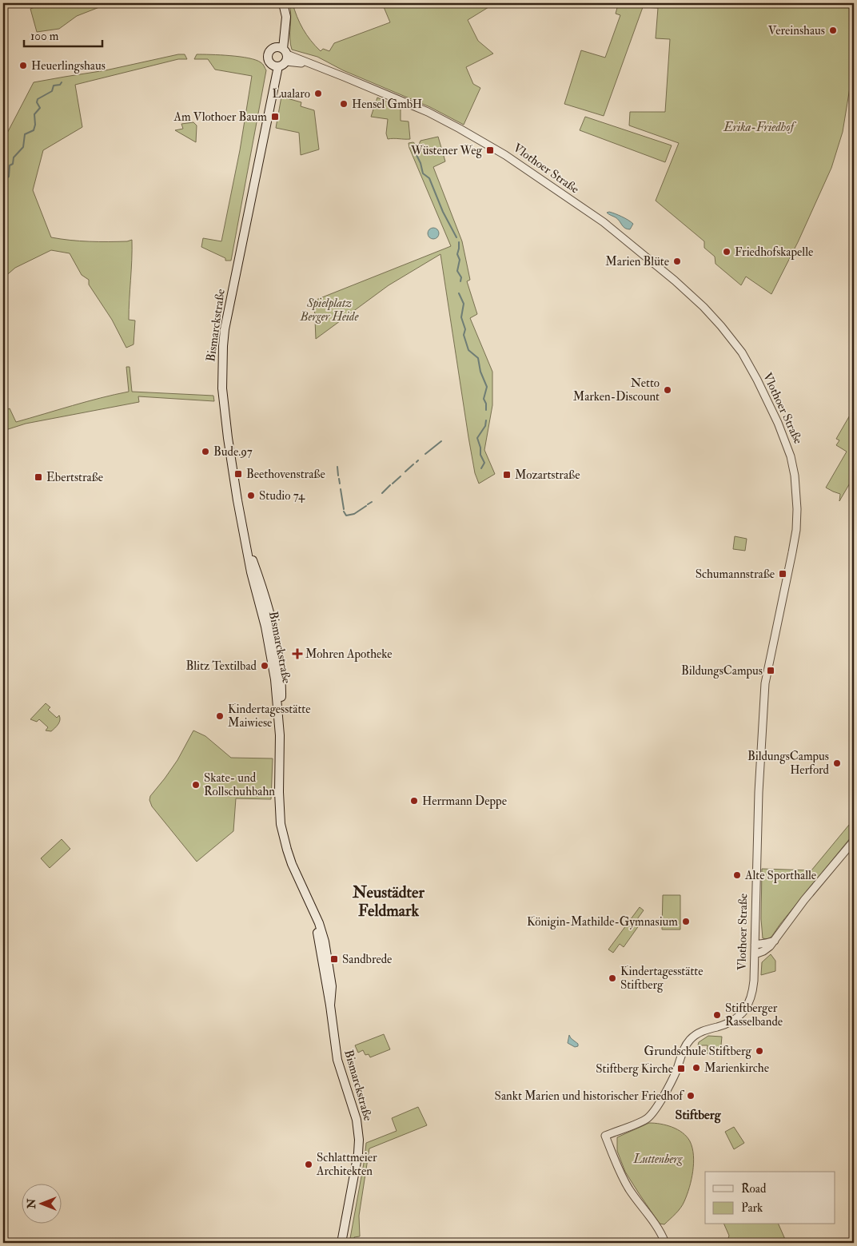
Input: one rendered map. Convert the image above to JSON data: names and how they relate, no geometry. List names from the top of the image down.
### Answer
{
  "streets": {
    "main road": ["Bismarckstraße"],
    "street": ["Vlothoer Straße"]
  },
  "crossings": [
    ["Vlothoer Straße", "Bismarckstraße"]
  ],
  "districts": ["Neustädter Feldmark", "Stiftberg"],
  "parks": ["Erika-Friedhof", "Spielplatz Berger Heide", "Luttenberg"],
  "places": {
    "other": [
      "Vereinshaus",
      "Heuerlingshaus",
      "Lualaro",
      "Hensel GmbH",
      "Friedhofskapelle",
      "Marien Blüte",
      "Netto Marken-Discount",
      "Bude.97",
      "Studio 74",
      "Blitz Textilbad",
      "Kindertagesstätte Maiwiese",
      "BildungsCampus Herford",
      "Skate- und Rollschuhbahn",
      "Herrmann Deppe",
      "Alte Sporthalle",
      "Königin-Mathilde-Gymnasium",
      "Kindertagesstätte Stiftberg",
      "Stiftberger Rasselbande",
      "Grundschule Stiftberg",
      "Marienkirche",
      "Sankt Marien und historischer Friedhof",
      "Schlattmeier Architekten"
    ],
    "transit": [
      "Am Vlothoer Baum",
      "Wüstener Weg",
      "Beethovenstraße",
      "Mozartstraße",
      "Ebertstraße",
      "Schumannstraße",
      "BildungsCampus",
      "Sandbrede",
      "Stiftberg Kirche"
    ],
    "health": ["Mohren Apotheke"]
  },
  "legend": ["Road", "Park"],
  "scale_bar": "100 m",
  "north": "left"
}
